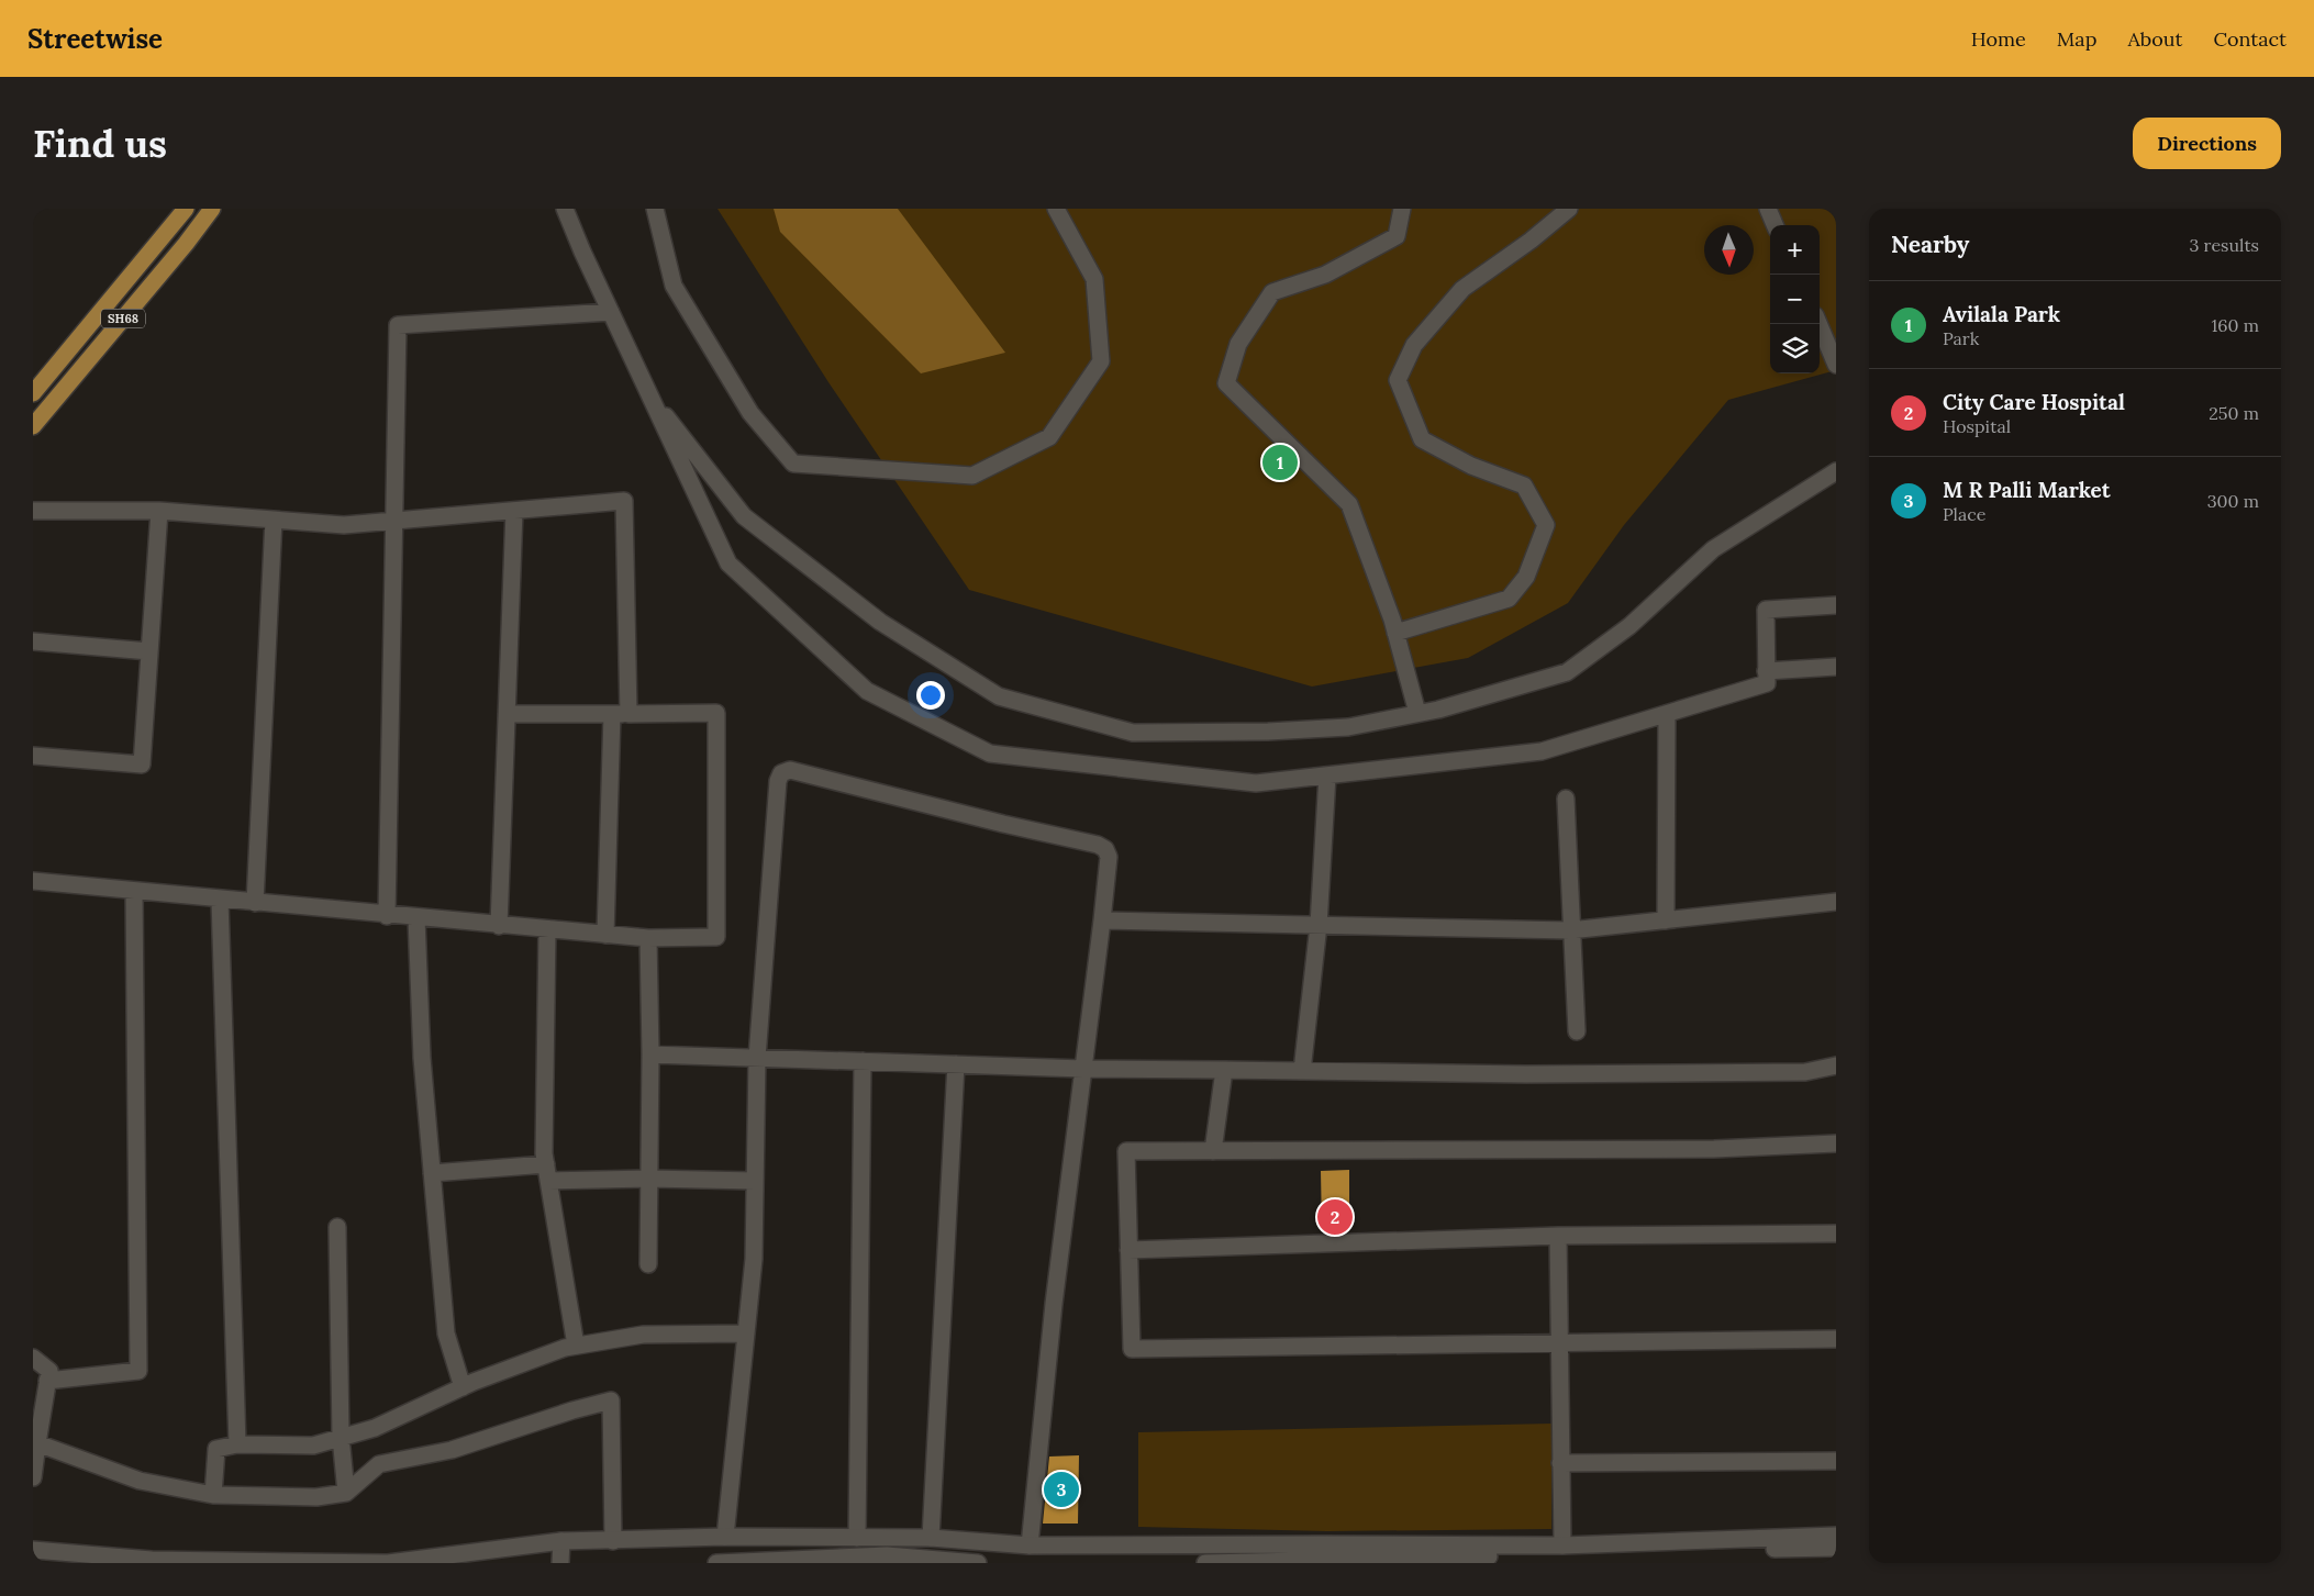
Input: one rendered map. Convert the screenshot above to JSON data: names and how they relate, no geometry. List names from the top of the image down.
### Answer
{
  "streets": {
    "main road": ["SH68"]
  },
  "north": "bottom",
  "page": {
    "header": "Streetwise",
    "nav": [
      "Home",
      "Map",
      "About",
      "Contact"
    ],
    "buttons": "Directions",
    "title": "Find us",
    "heading": ["Nearby", "3 results"],
    "map_buttons": ["+", "−"],
    "list": [
      {
        "mark": "1",
        "name": "Avilala Park",
        "note": "Park",
        "value": "160 m"
      },
      {
        "mark": "2",
        "name": "City Care Hospital",
        "note": "Hospital",
        "value": "250 m"
      },
      {
        "mark": "3",
        "name": "M R Palli Market",
        "note": "Place",
        "value": "300 m"
      }
    ],
    "pins": ["1", "2", "3"]
  }
}
